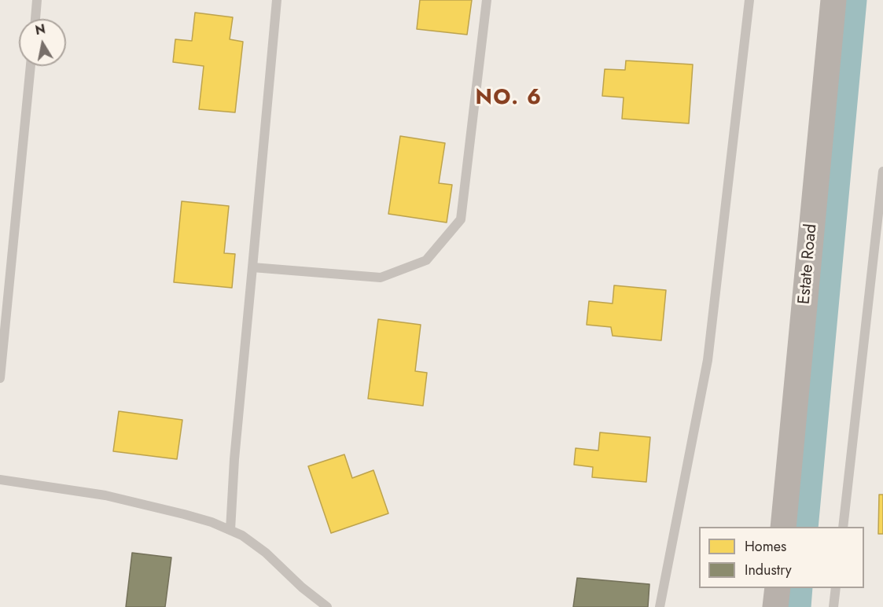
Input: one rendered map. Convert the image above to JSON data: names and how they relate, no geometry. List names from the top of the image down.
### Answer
{
  "streets": {
    "street": ["Estate Road"]
  },
  "districts": ["NO. 6"],
  "legend": ["Homes", "Industry"],
  "north": "top"
}
